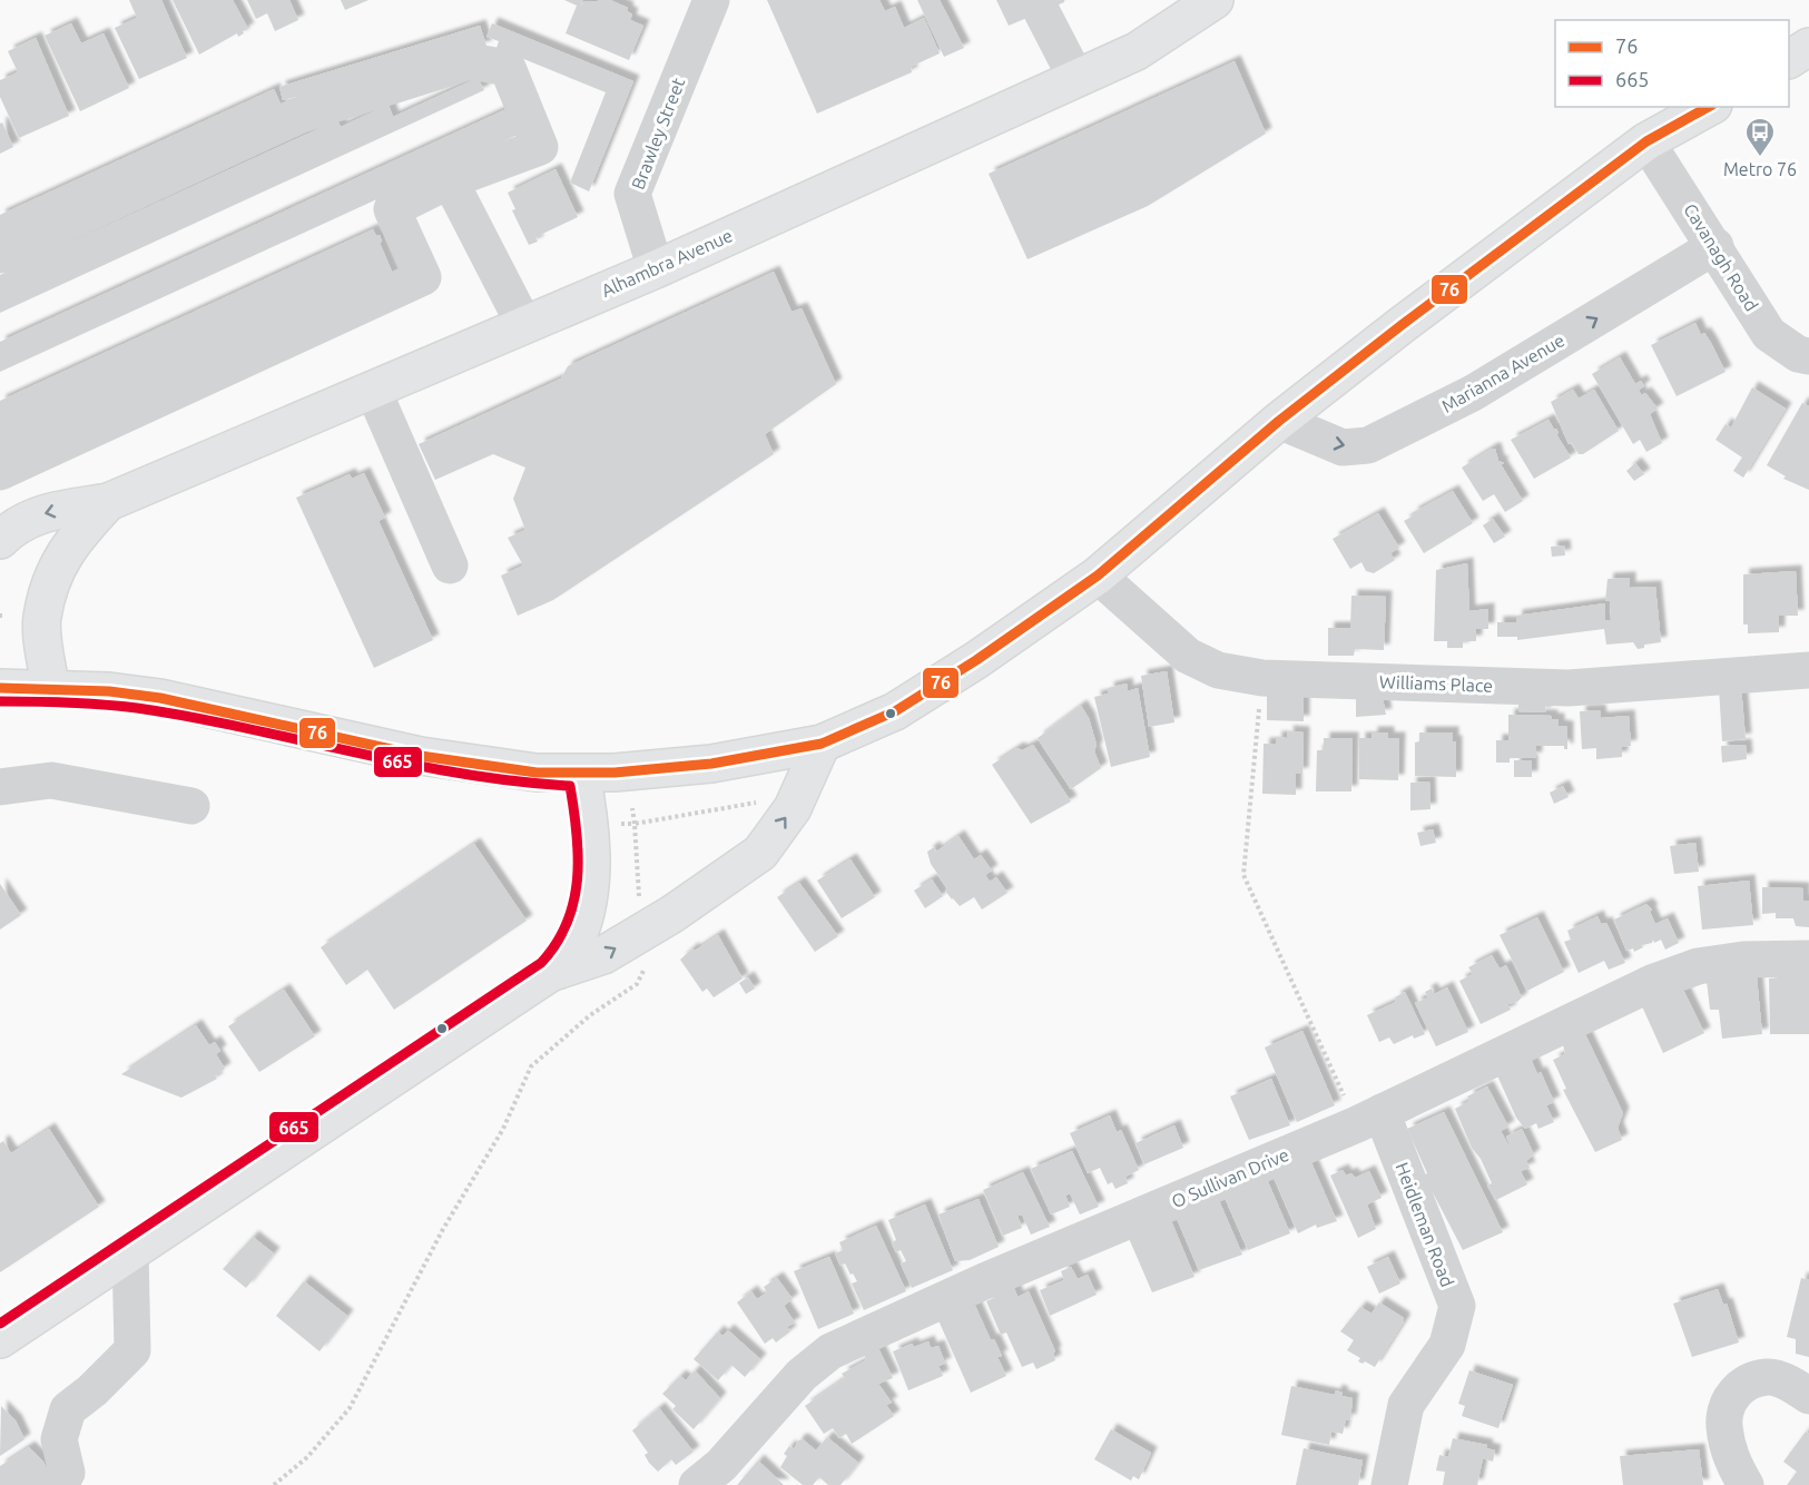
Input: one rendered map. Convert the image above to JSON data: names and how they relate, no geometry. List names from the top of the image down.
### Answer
{
  "streets": {
    "main road": ["Alhambra Avenue"],
    "street": [
      "Brawley Street",
      "Cavanagh Road",
      "Marianna Avenue",
      "Williams Place",
      "O Sullivan Drive",
      "Heidleman Road"
    ]
  },
  "crossings": [
    ["Brawley Street", "Alhambra Avenue"],
    ["Cavanagh Road", "Marianna Avenue"],
    ["O Sullivan Drive", "Heidleman Road"]
  ],
  "one_way": ["Marianna Avenue"],
  "places": {
    "bus stop": ["Metro 76"]
  },
  "lines": ["transit line 76", "transit line 665"],
  "legend": ["76", "665"]
}
